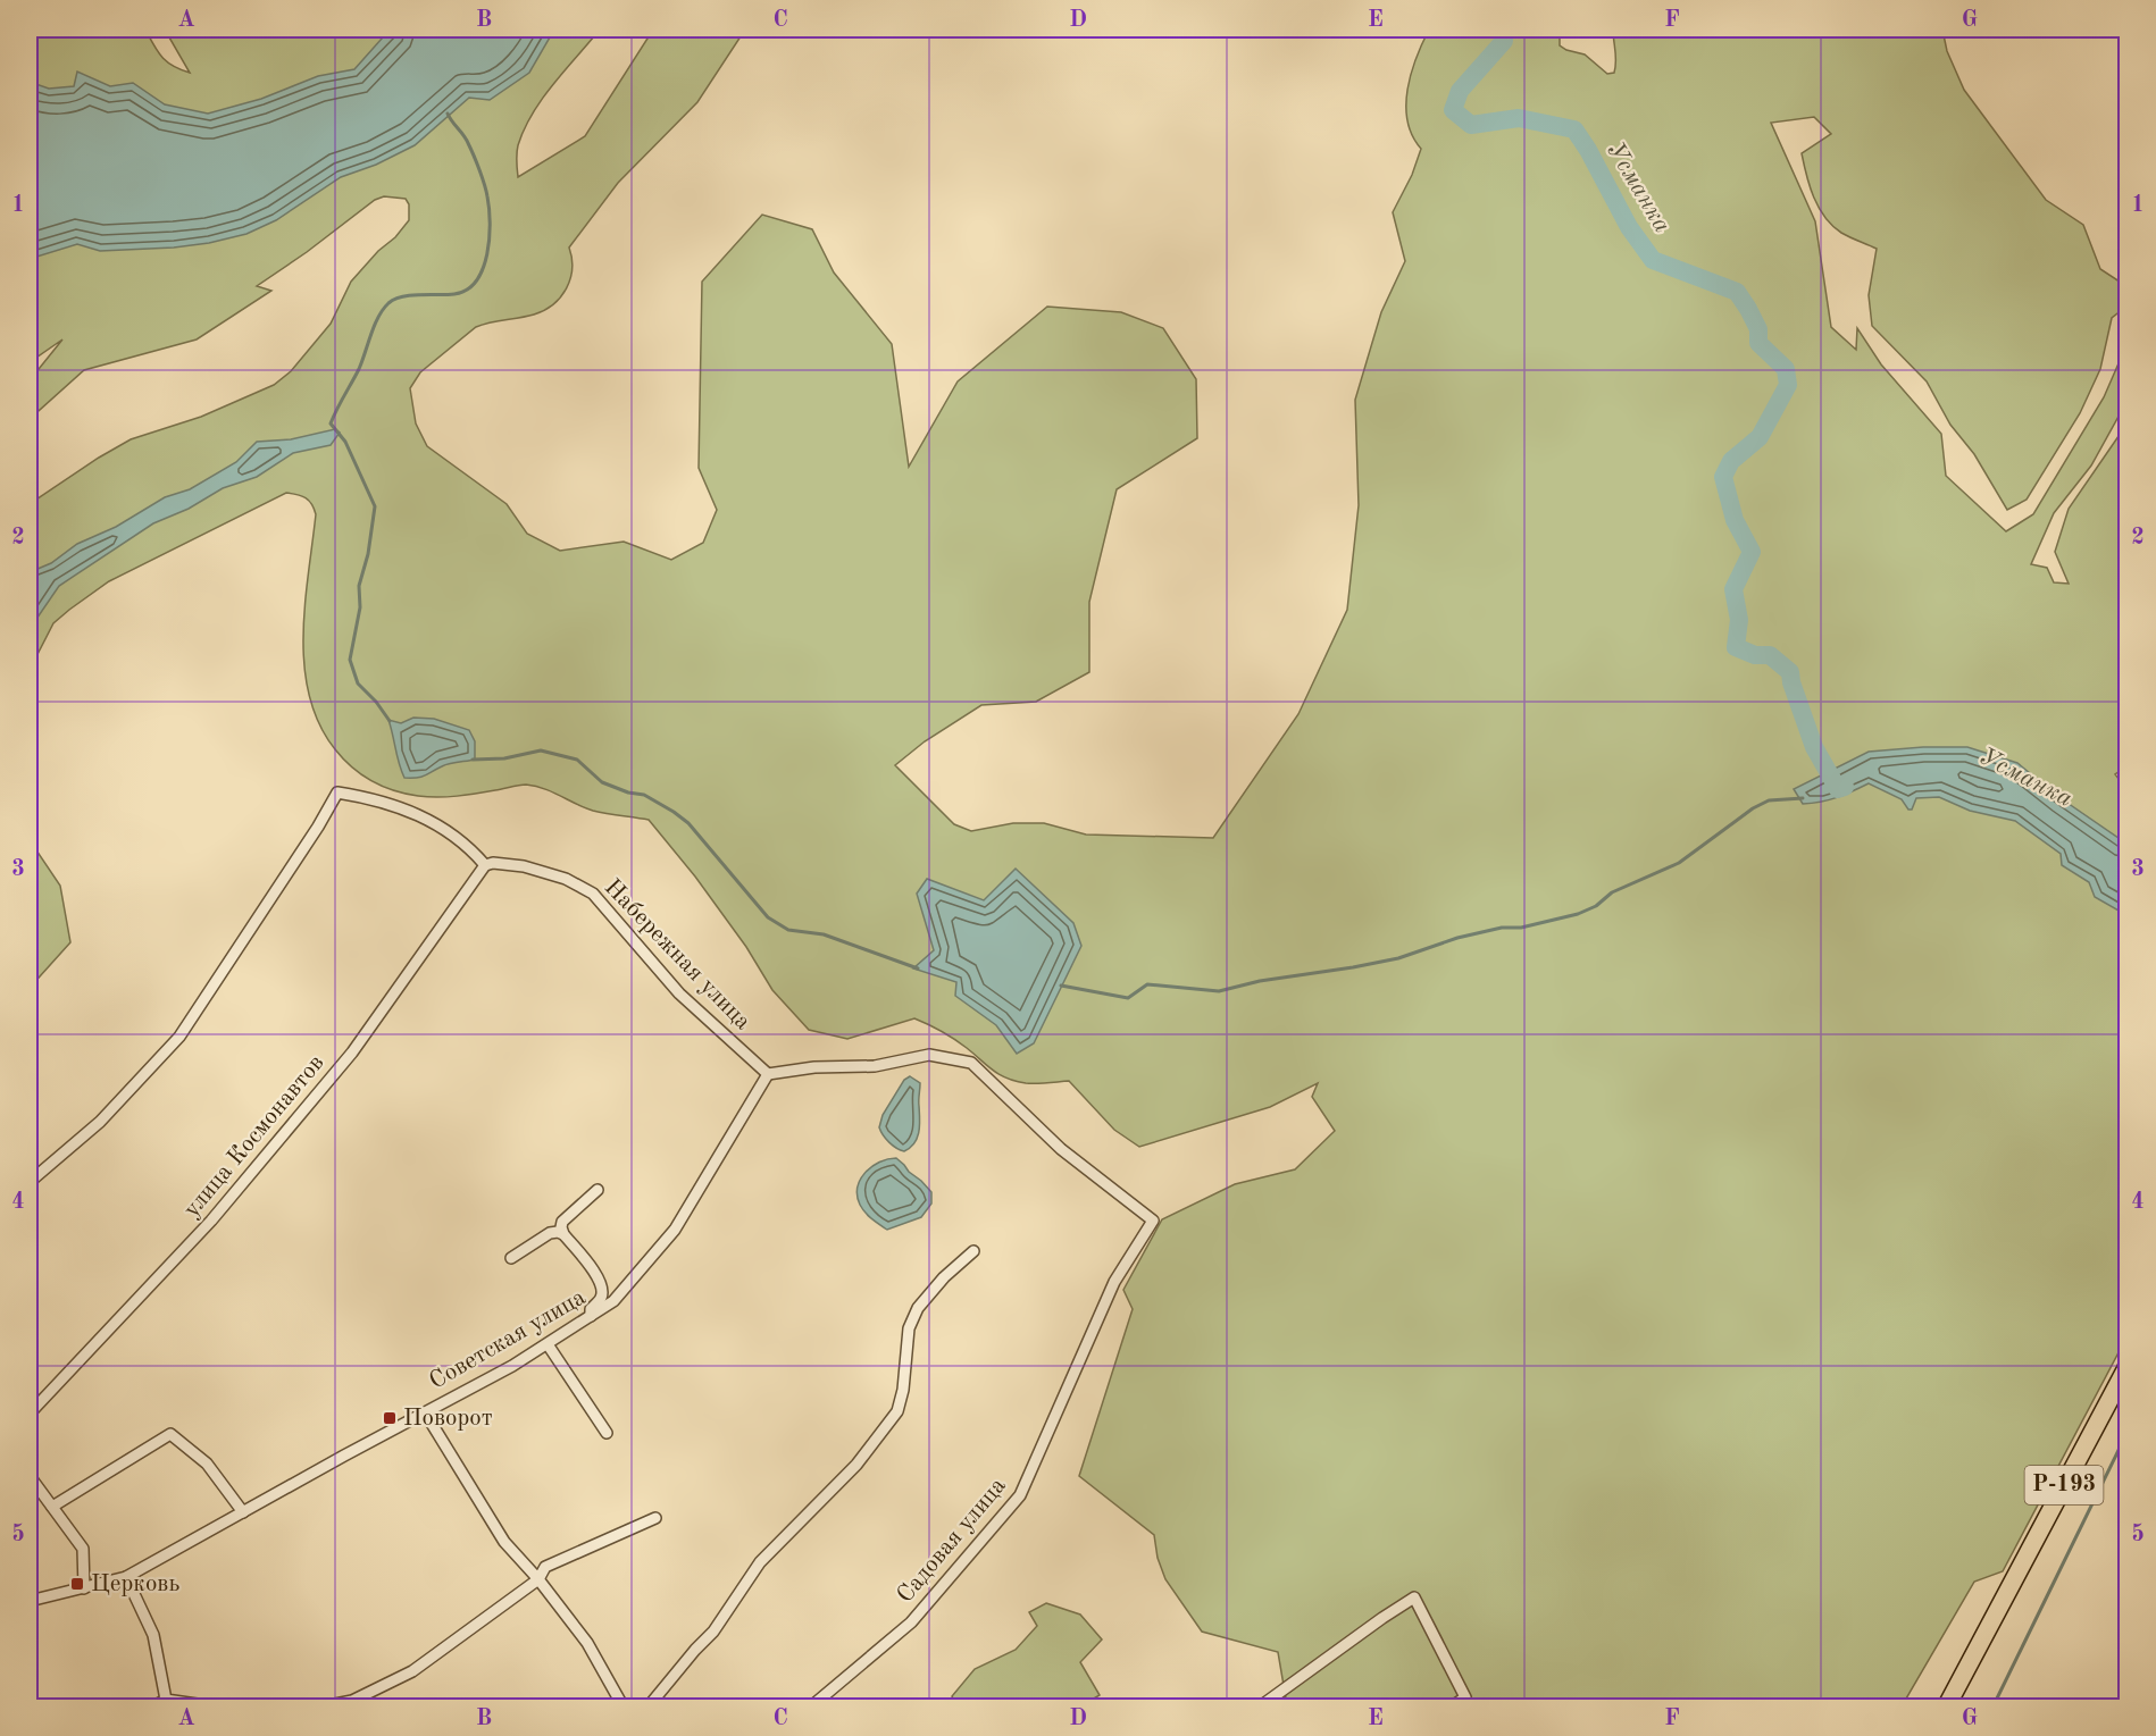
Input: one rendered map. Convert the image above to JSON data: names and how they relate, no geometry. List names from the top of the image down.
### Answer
{
  "streets": {
    "highway": ["Р-193"],
    "street": [
      "Набережная улица",
      "улица Космонавтов",
      "Советская улица",
      "Садовая улица"
    ]
  },
  "crossings": [
    ["Набережная улица", "улица Космонавтов"],
    ["Набережная улица", "Советская улица"],
    ["Набережная улица", "Садовая улица"],
    ["Советская улица", "Садовая улица"]
  ],
  "water": ["Усманка"],
  "places": {
    "transit": ["Поворот", "Церковь"]
  },
  "grid": {
    "columns": [
      "A",
      "B",
      "C",
      "D",
      "E",
      "F",
      "G"
    ],
    "rows": [
      "1",
      "2",
      "3",
      "4",
      "5"
    ]
  }
}
